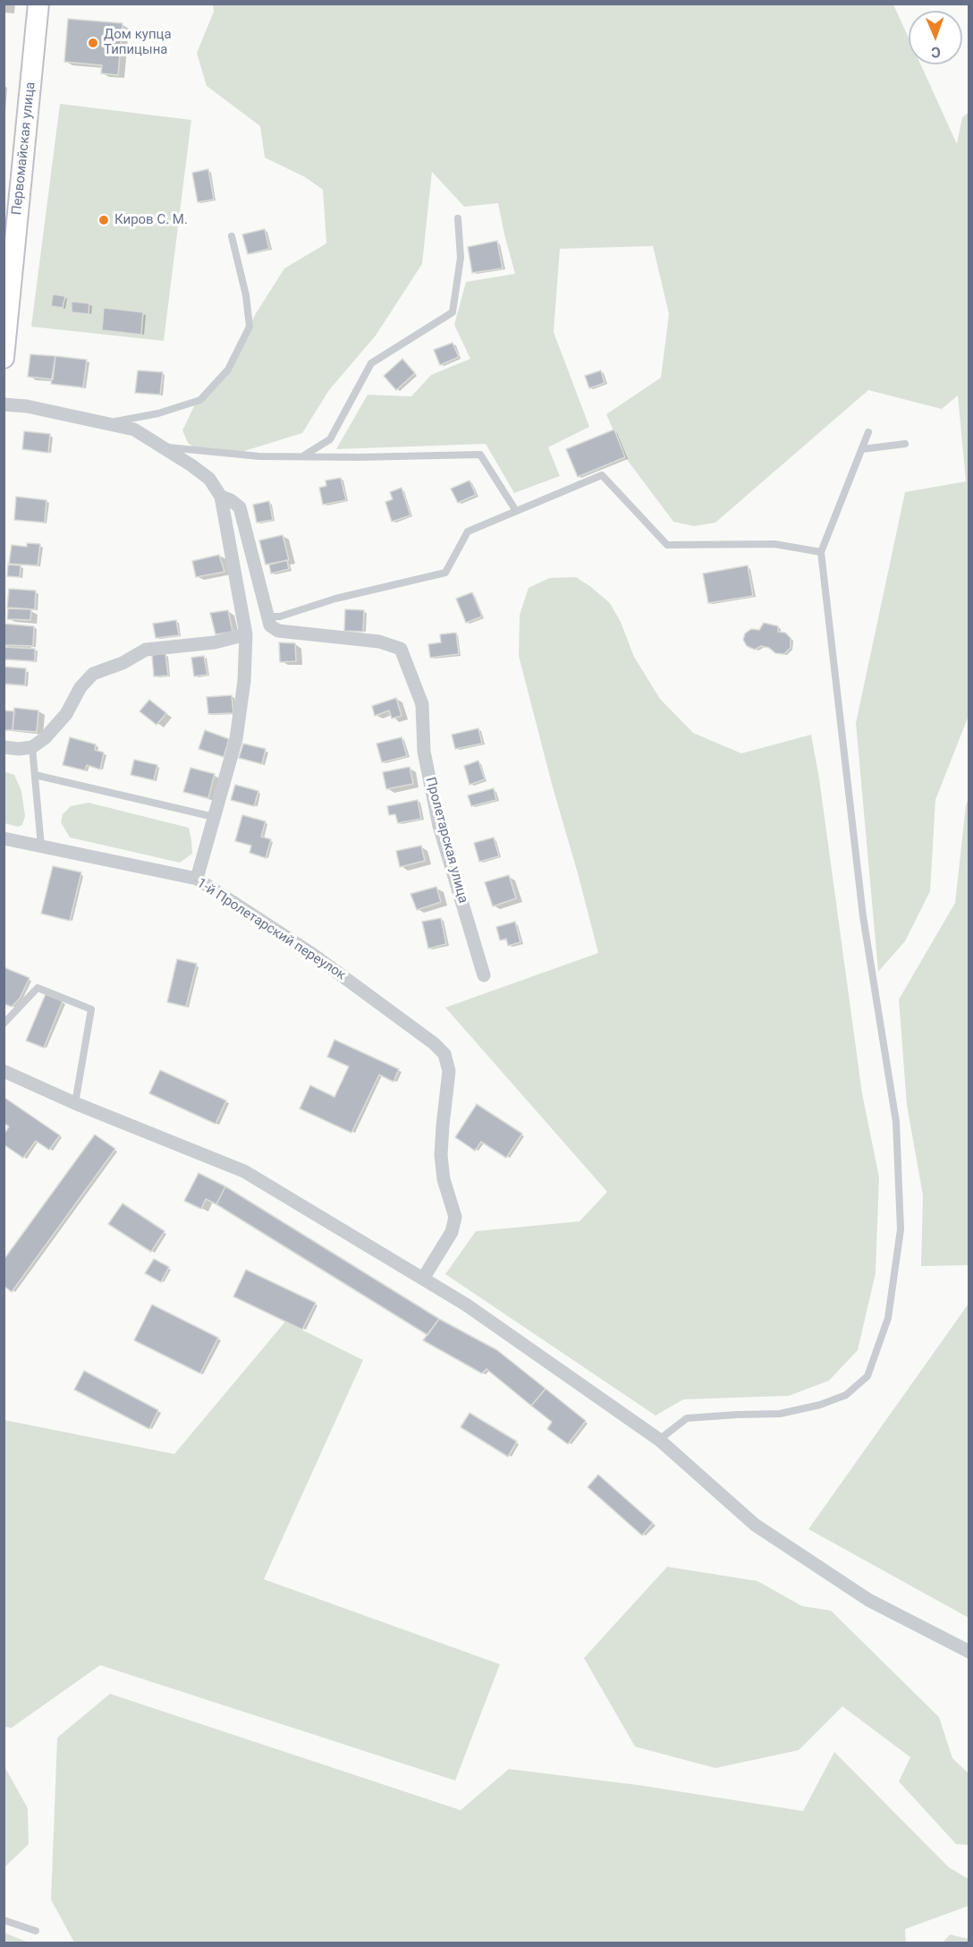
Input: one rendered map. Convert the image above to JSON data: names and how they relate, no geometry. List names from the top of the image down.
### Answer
{
  "streets": {
    "main road": ["Первомайская улица"],
    "street": ["Пролетарская улица", "1-й Пролетарский переулок"]
  },
  "places": ["Дом купца Типицына", "Киров С. М."],
  "north": "bottom"
}
